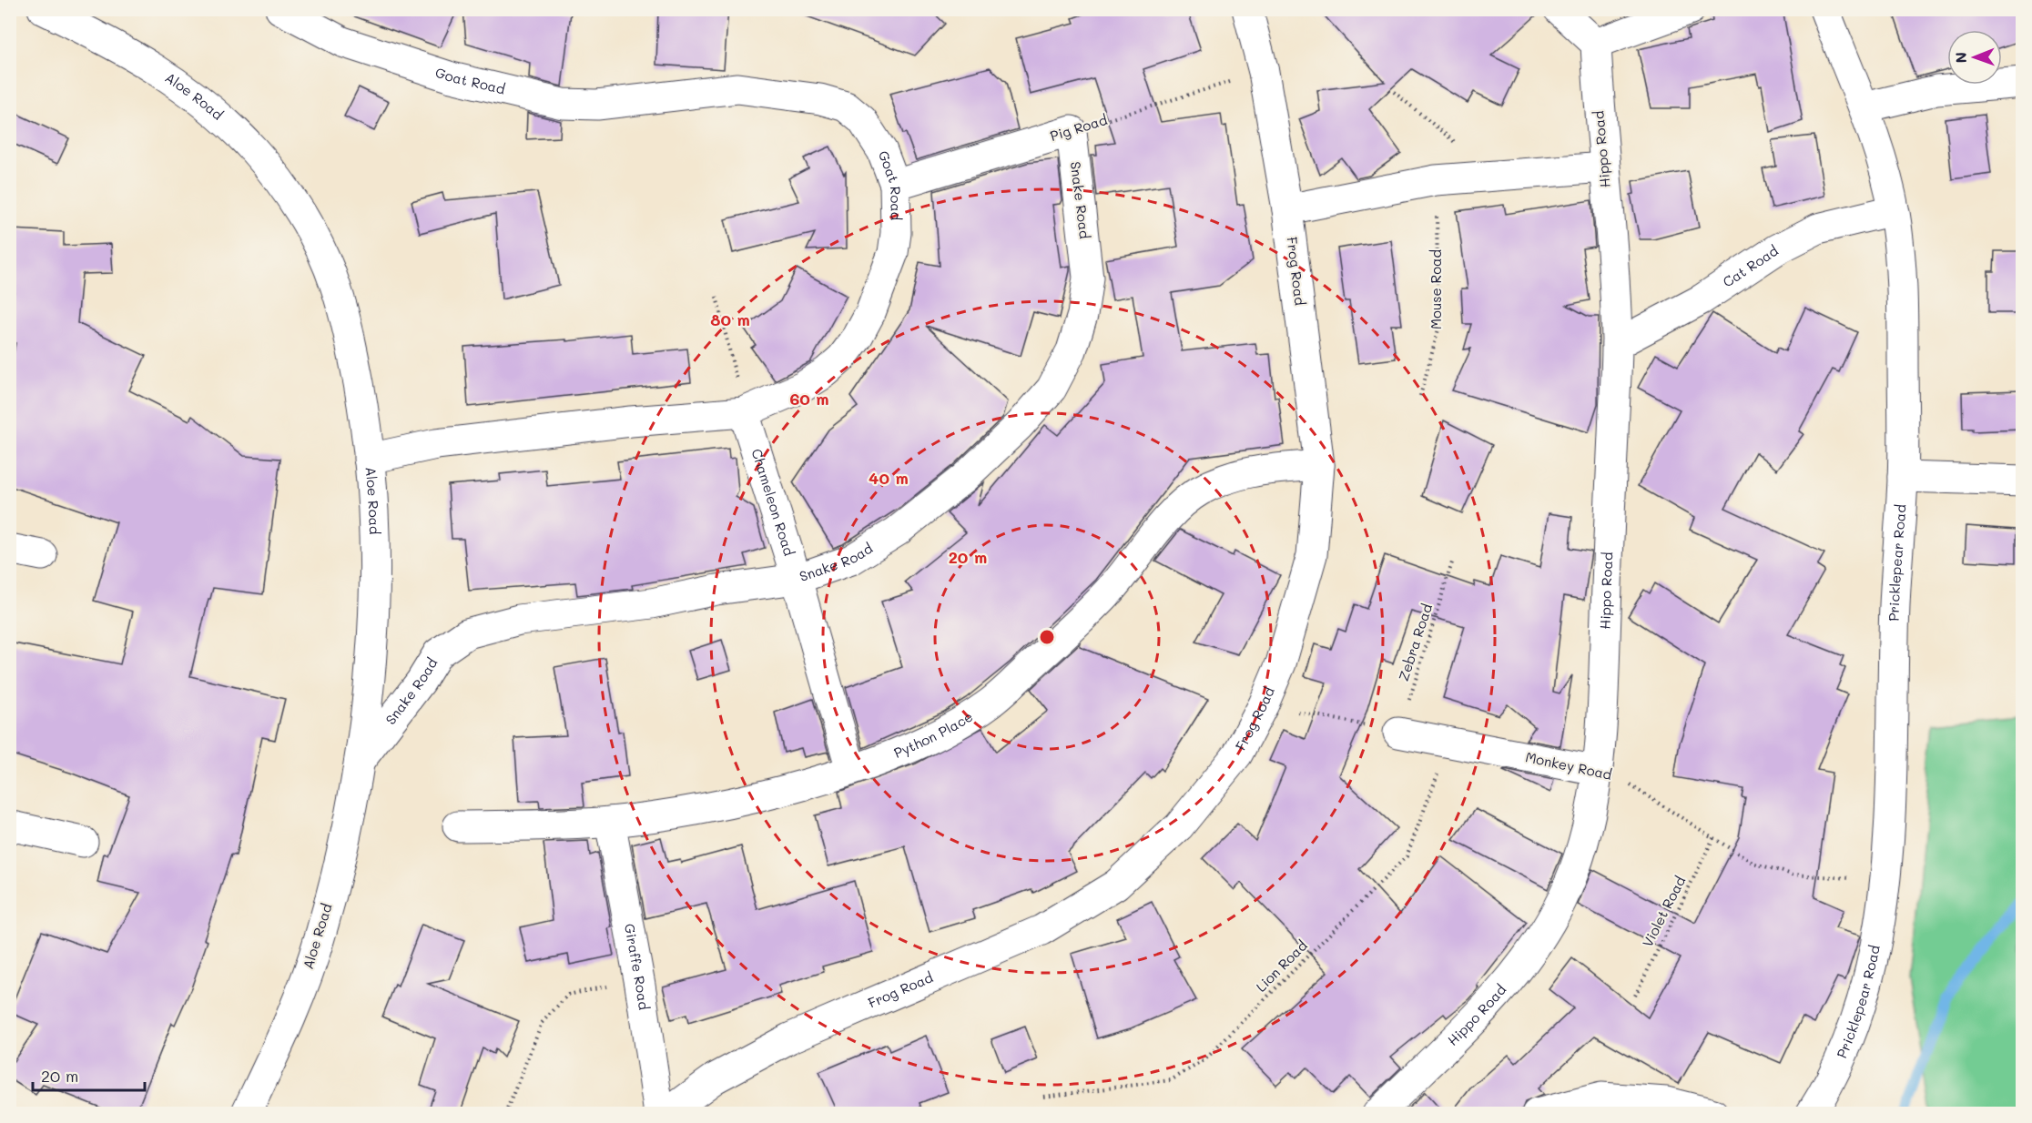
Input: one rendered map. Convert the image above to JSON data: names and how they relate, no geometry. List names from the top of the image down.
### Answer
{
  "streets": {
    "street": [
      "Goat Road",
      "Aloe Road",
      "Pig Road",
      "Hippo Road",
      "Snake Road",
      "Cat Road",
      "Frog Road",
      "Chameleon Road",
      "Pricklepear Road",
      "Python Place",
      "Monkey Road",
      "Giraffe Road"
    ],
    "path": [
      "Mouse Road",
      "Zebra Road",
      "Violet Road",
      "Lion Road"
    ]
  },
  "crossings": [
    ["Goat Road", "Aloe Road"],
    ["Goat Road", "Pig Road"],
    ["Goat Road", "Chameleon Road"],
    ["Aloe Road", "Snake Road"],
    ["Pig Road", "Snake Road"],
    ["Pig Road", "Frog Road"],
    ["Hippo Road", "Cat Road"],
    ["Hippo Road", "Monkey Road"],
    ["Snake Road", "Chameleon Road"],
    ["Cat Road", "Pricklepear Road"],
    ["Frog Road", "Python Place"],
    ["Chameleon Road", "Python Place"],
    ["Pricklepear Road", "Monkey Road"],
    ["Zebra Road", "Monkey Road"],
    ["Python Place", "Giraffe Road"],
    ["Monkey Road", "Violet Road"],
    ["Monkey Road", "Lion Road"]
  ],
  "scale_bar": "20 m",
  "north": "left",
  "rings": [
    "80 m",
    "60 m",
    "40 m",
    "20 m"
  ]
}
